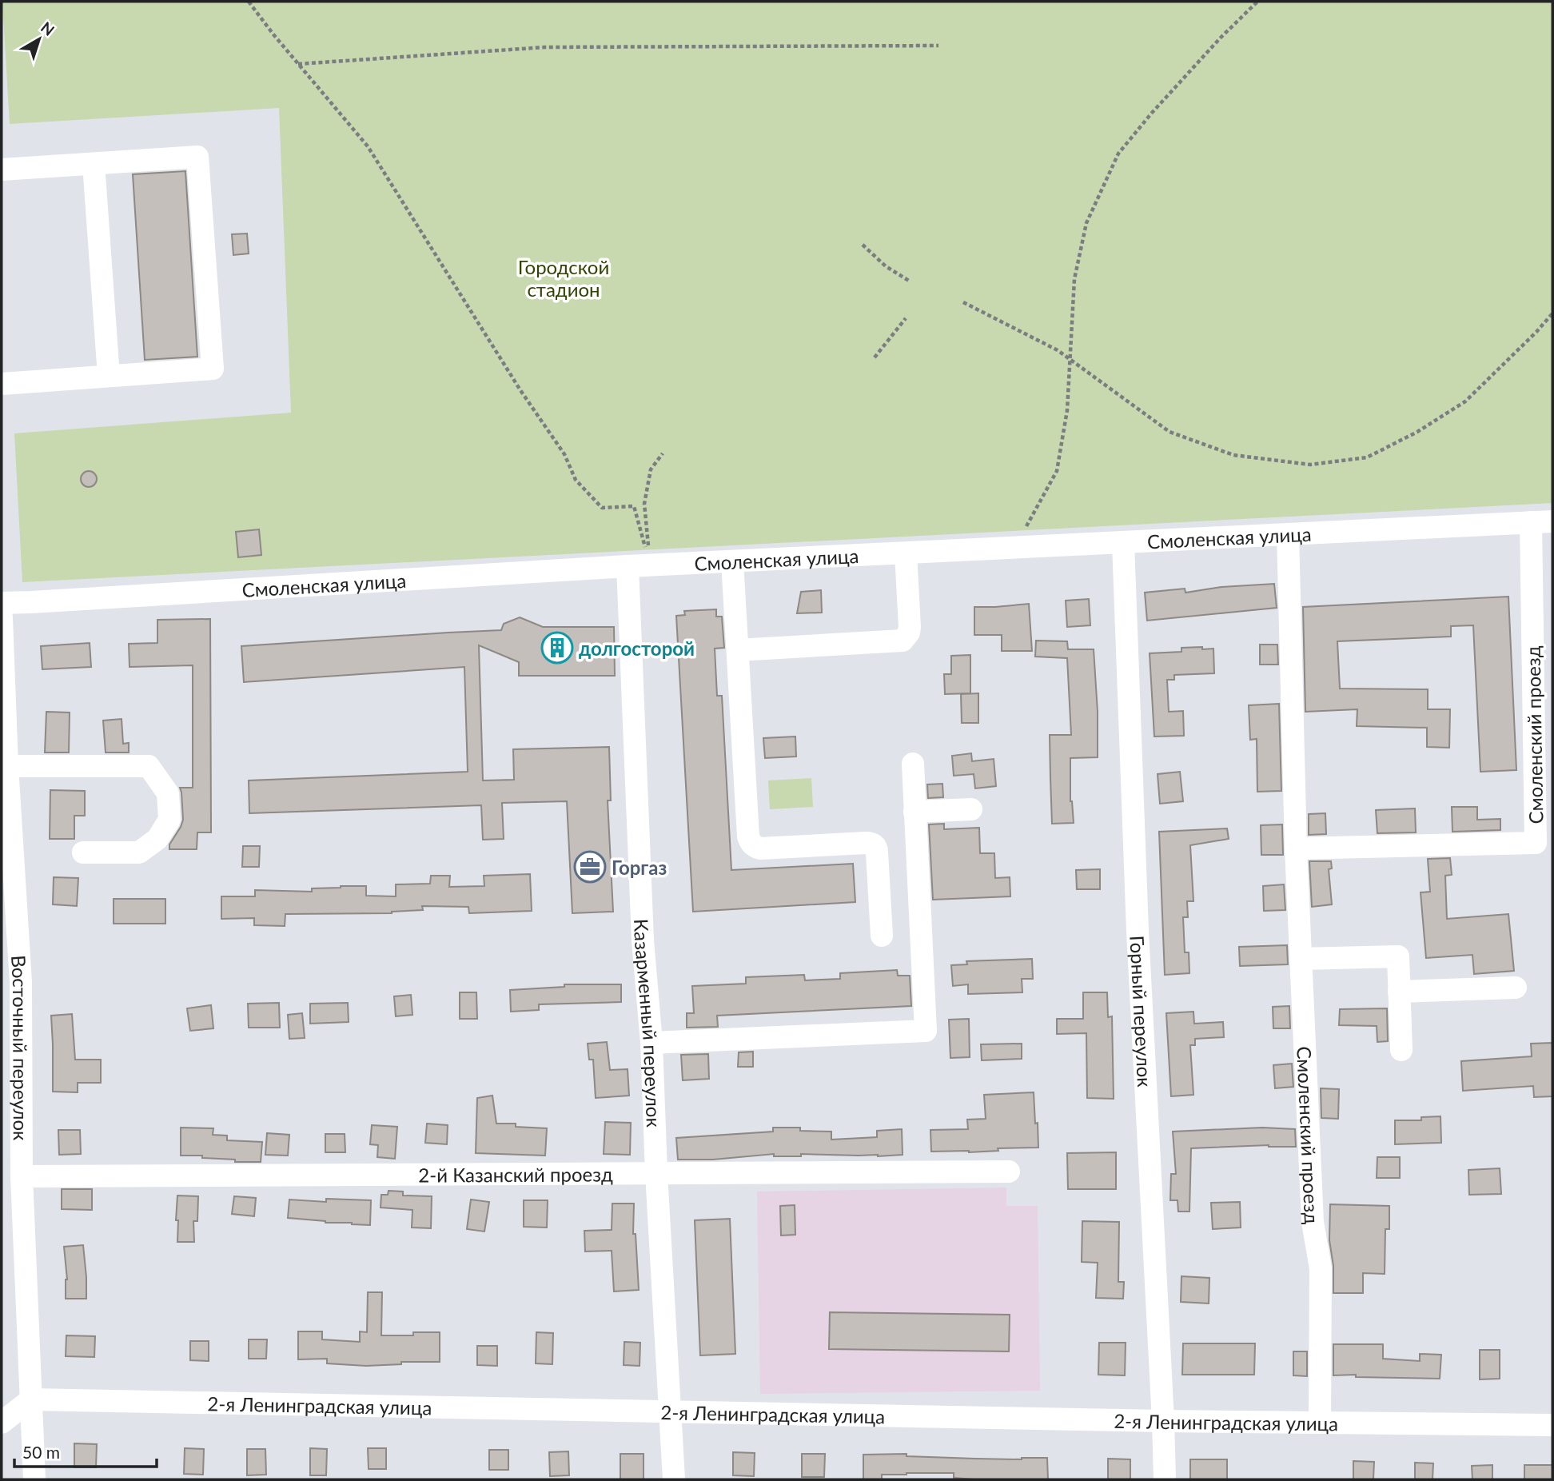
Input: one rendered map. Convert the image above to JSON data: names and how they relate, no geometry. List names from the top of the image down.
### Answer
{
  "streets": {
    "street": [
      "Смоленская улица",
      "Смоленский проезд",
      "Горный переулок",
      "Казарменный переулок",
      "Восточный переулок",
      "2-й Казанский проезд",
      "2-я Ленинградская улица"
    ]
  },
  "crossings": [
    ["Смоленская улица", "Смоленский проезд"],
    ["Смоленская улица", "Горный переулок"],
    ["Смоленская улица", "Казарменный переулок"],
    ["Смоленский проезд", "2-я Ленинградская улица"],
    ["Горный переулок", "2-я Ленинградская улица"],
    ["Казарменный переулок", "2-й Казанский проезд"],
    ["Казарменный переулок", "2-я Ленинградская улица"],
    ["Восточный переулок", "2-й Казанский проезд"],
    ["Восточный переулок", "2-я Ленинградская улица"]
  ],
  "parks": ["Городской стадион"],
  "places": {
    "building": ["долгосторой"],
    "office": ["Горгаз"]
  },
  "scale_bar": "50 m",
  "north": "top right"
}
